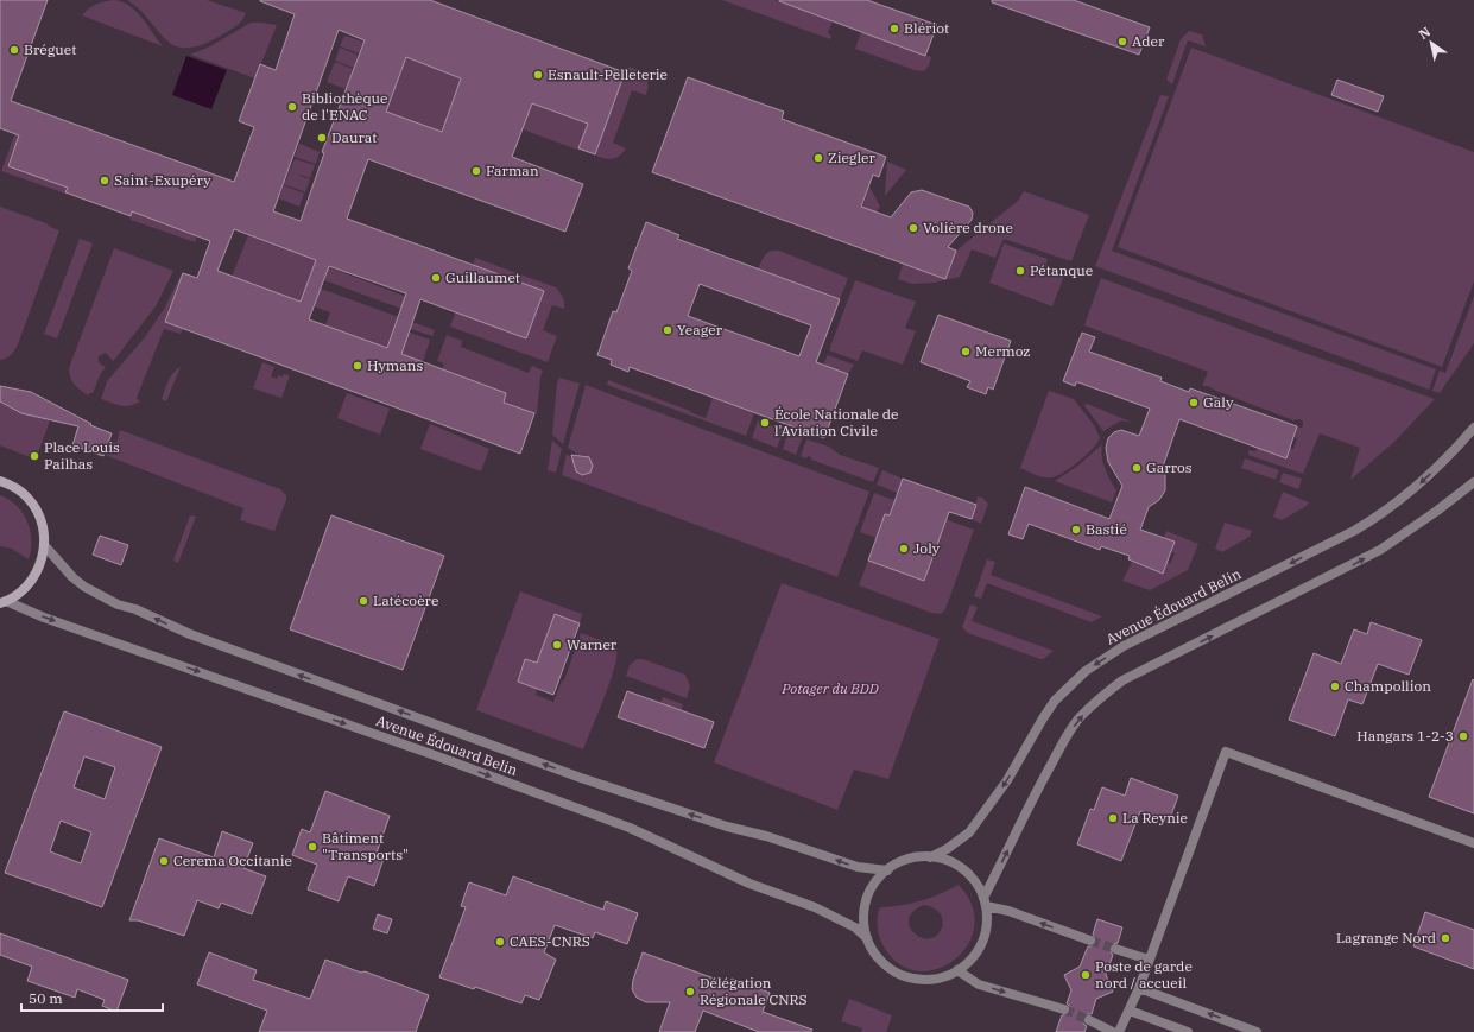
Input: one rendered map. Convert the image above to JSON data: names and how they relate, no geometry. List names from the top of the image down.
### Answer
{
  "streets": {
    "street": ["Avenue Édouard Belin"]
  },
  "parks": ["Potager du BDD"],
  "places": [
    "Blériot",
    "Ader",
    "Bréguet",
    "Esnault-Pelleterie",
    "Bibliothèque de l'ENAC",
    "Daurat",
    "Ziegler",
    "Farman",
    "Saint-Exupéry",
    "Volière drone",
    "Pétanque",
    "Guillaumet",
    "Yeager",
    "Mermoz",
    "Hymans",
    "Galy",
    "École Nationale de l'Aviation Civile",
    "Place Louis Pailhas",
    "Garros",
    "Bastié",
    "Joly",
    "Latécoère",
    "Warner",
    "Champollion",
    "Hangars 1-2-3",
    "La Reynie",
    "Bâtiment \"Transports\"",
    "Cerema Occitanie",
    "Lagrange Nord",
    "CAES-CNRS",
    "Poste de garde nord / accueil",
    "Délégation Régionale CNRS"
  ],
  "scale_bar": "50 m",
  "north": "top left"
}
